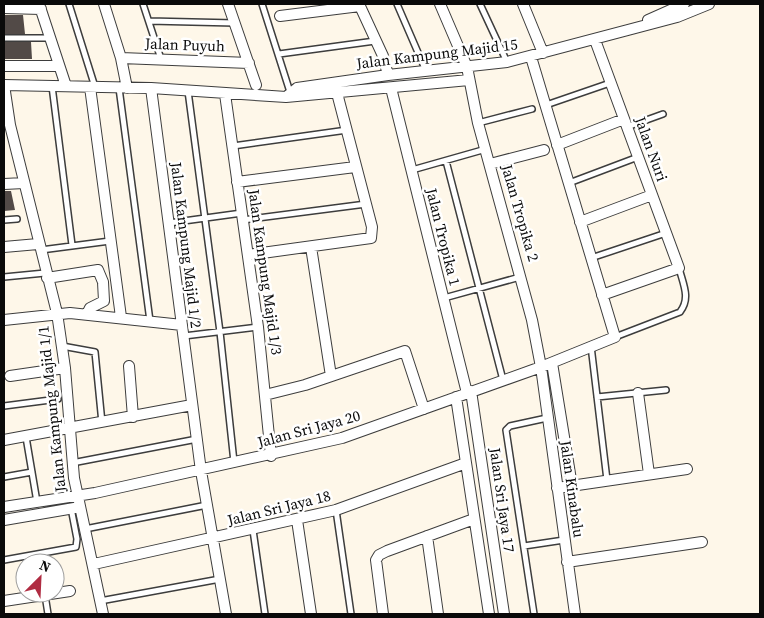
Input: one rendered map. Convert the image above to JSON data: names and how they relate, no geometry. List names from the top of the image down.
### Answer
{
  "streets": {
    "street": [
      "Jalan Puyuh",
      "Jalan Kampung Majid 15",
      "Jalan Nuri",
      "Jalan Tropika 2",
      "Jalan Tropika 1",
      "Jalan Kampung Majid 1/2",
      "Jalan Kampung Majid 1/3",
      "Jalan Kampung Majid 1/1",
      "Jalan Sri Jaya 20",
      "Jalan Kinabalu",
      "Jalan Sri Jaya 17",
      "Jalan Sri Jaya 18"
    ]
  },
  "crossings": [
    ["Jalan Kampung Majid 15", "Jalan Nuri"],
    ["Jalan Kampung Majid 15", "Jalan Tropika 2"],
    ["Jalan Kampung Majid 15", "Jalan Tropika 1"],
    ["Jalan Kampung Majid 15", "Jalan Kampung Majid 1/2"],
    ["Jalan Kampung Majid 15", "Jalan Kampung Majid 1/3"],
    ["Jalan Kampung Majid 15", "Jalan Kampung Majid 1/1"],
    ["Jalan Tropika 2", "Jalan Sri Jaya 20"],
    ["Jalan Tropika 2", "Jalan Kinabalu"],
    ["Jalan Tropika 1", "Jalan Sri Jaya 20"],
    ["Jalan Tropika 1", "Jalan Sri Jaya 17"],
    ["Jalan Kampung Majid 1/2", "Jalan Sri Jaya 20"],
    ["Jalan Kampung Majid 1/2", "Jalan Sri Jaya 18"],
    ["Jalan Kampung Majid 1/3", "Jalan Sri Jaya 20"],
    ["Jalan Kampung Majid 1/1", "Jalan Sri Jaya 20"],
    ["Jalan Kampung Majid 1/1", "Jalan Sri Jaya 18"],
    ["Jalan Sri Jaya 20", "Jalan Kinabalu"],
    ["Jalan Sri Jaya 20", "Jalan Sri Jaya 17"],
    ["Jalan Sri Jaya 17", "Jalan Sri Jaya 18"]
  ],
  "north": "top right"
}
